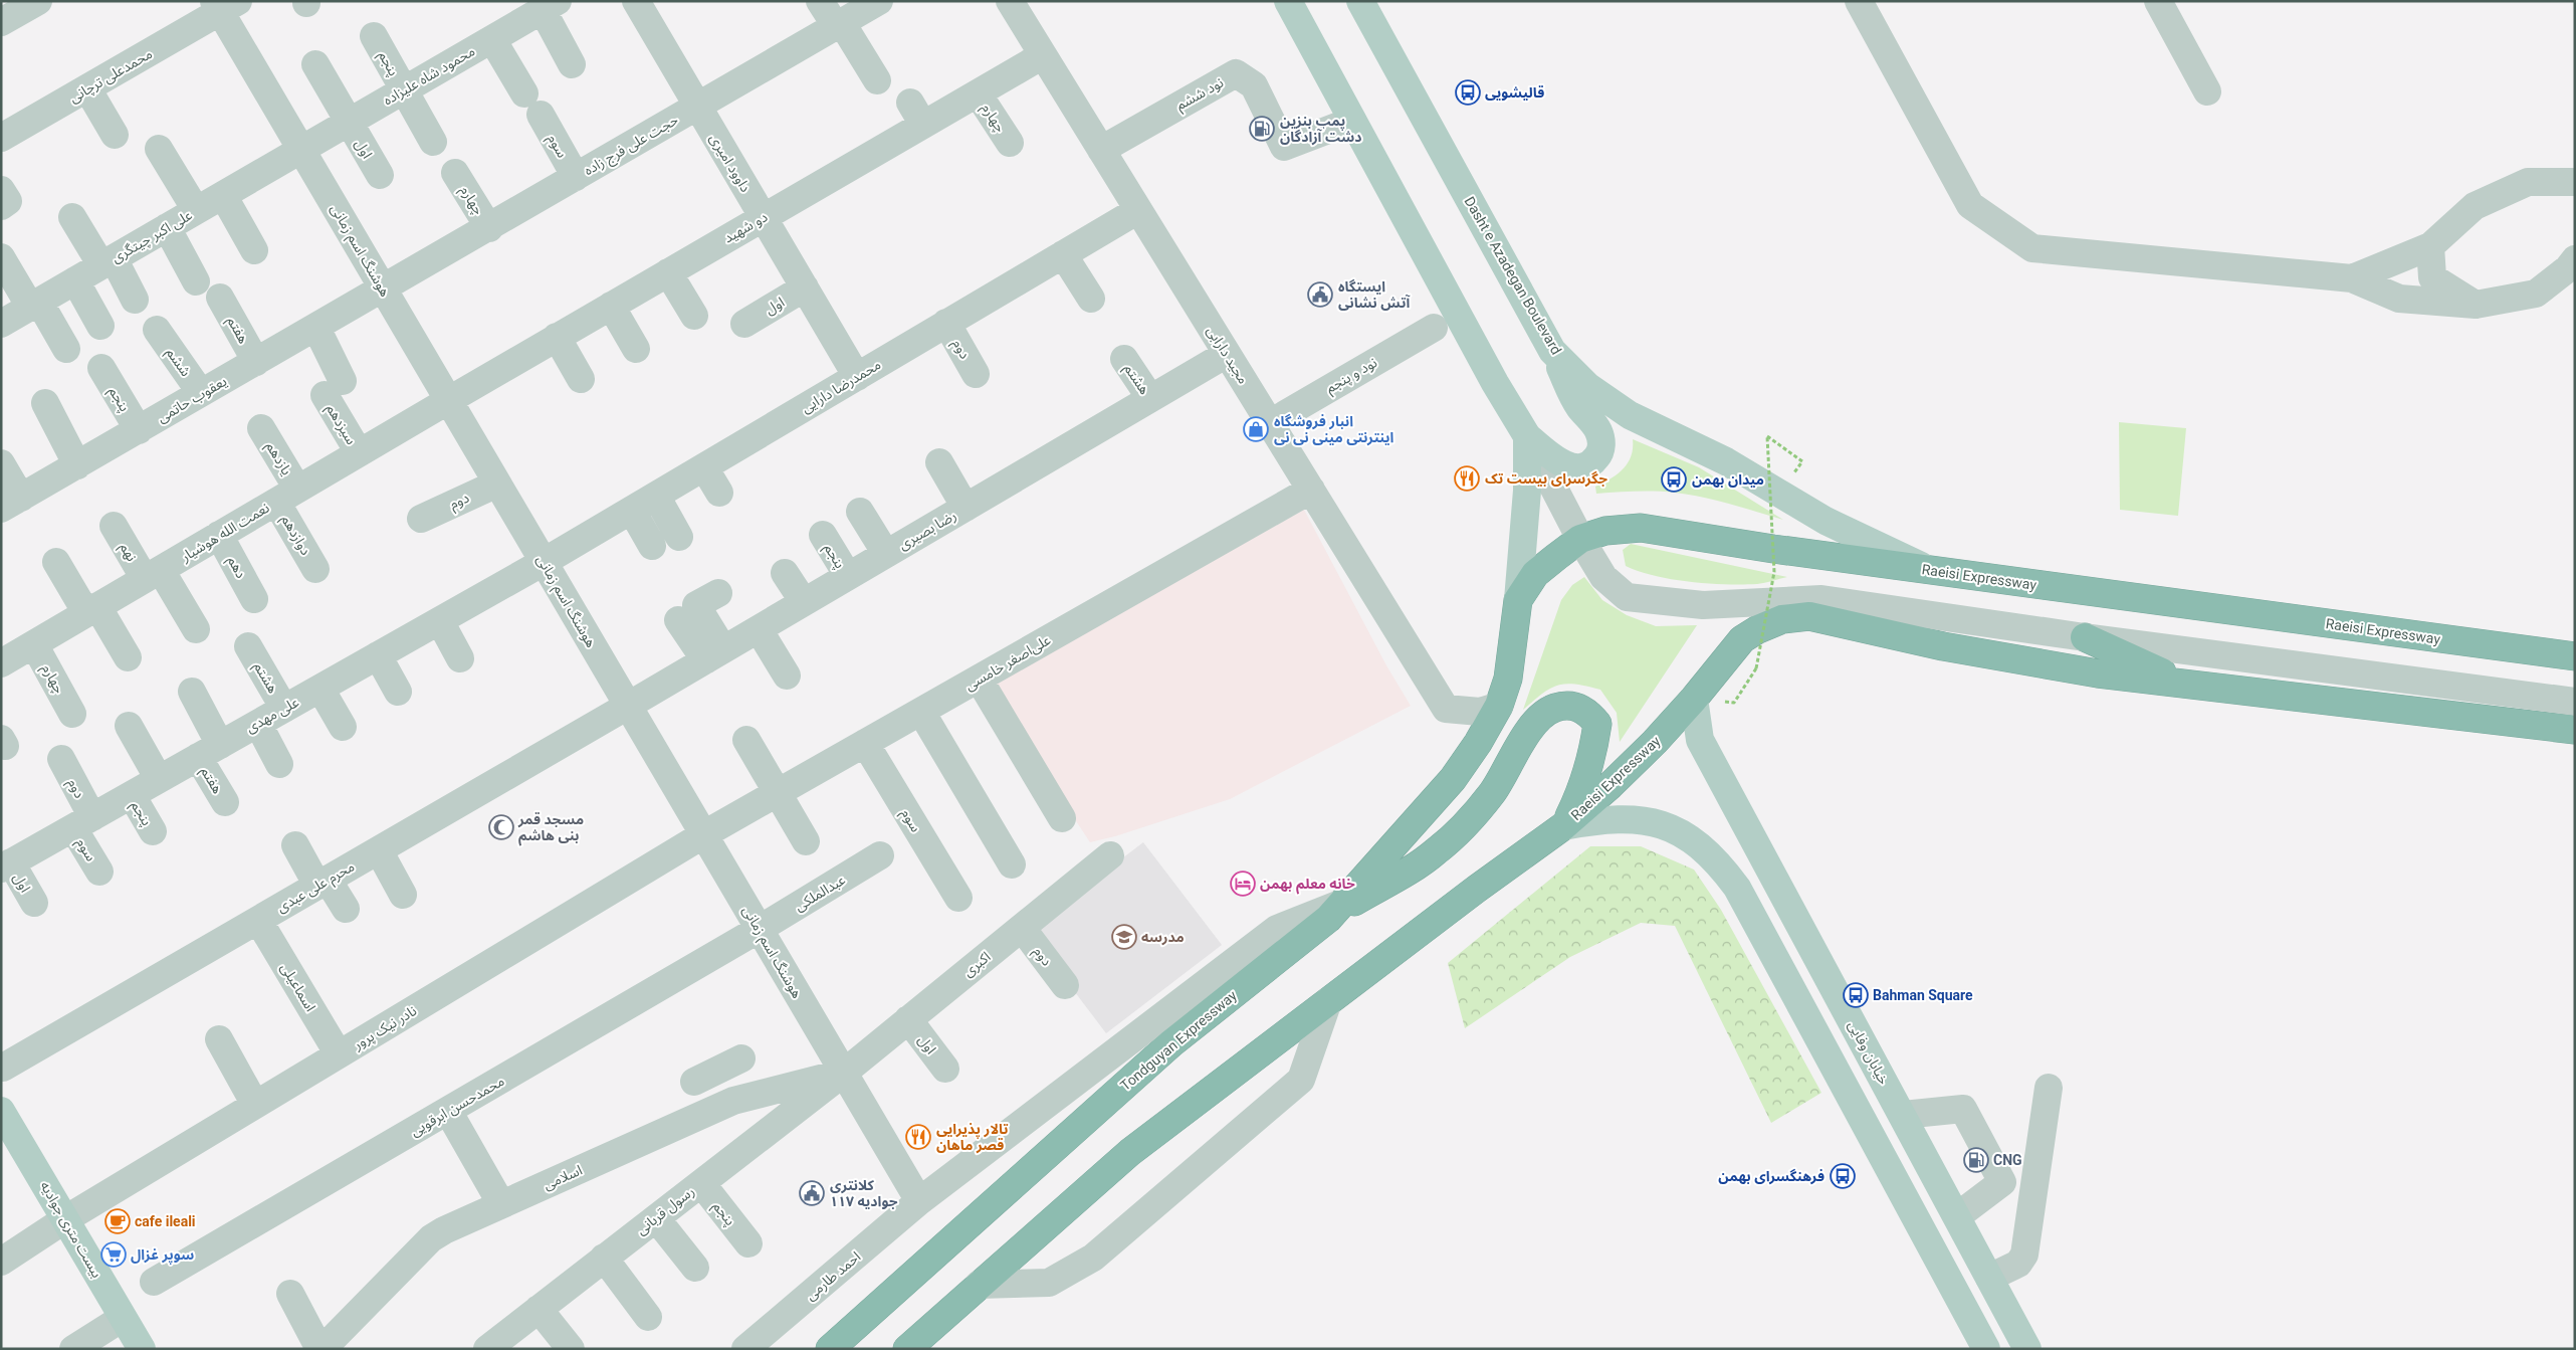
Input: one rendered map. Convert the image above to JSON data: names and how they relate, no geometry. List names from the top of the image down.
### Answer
{
  "streets": {
    "highway": ["Raeisi Expressway", "Tondguyan Expressway"],
    "main road": ["Dasht e Azadegan Boulevard", "خیابان وفایی", "بیست متری جوادیه"],
    "street": [
      "پنجم",
      "محمدعلی ترچانی",
      "محمود شاه علیزاده",
      "نود ششم",
      "چهارم",
      "حجت علی فرج زاده",
      "سوم",
      "اول",
      "داوود امیری",
      "دو شهید",
      "علی اکبر چیتگری",
      "هوشنگ اسم زمانی",
      "هفتم",
      "دوم",
      "مجید دارابی",
      "ششم",
      "نود و پنجم",
      "هشتم",
      "محمدرضا دارایی",
      "یعقوب حاتمی",
      "سیزدهم",
      "یازدهم",
      "رضا بصیری",
      "نعمت الله هوشیار",
      "دوازدهم",
      "نهم",
      "دهم",
      "علی‌اصغر خامسی",
      "علی مهدی",
      "محرم علی عبدی",
      "عبدالملکی",
      "اکبری",
      "اسماعیلی",
      "نادر نیک پرور",
      "محمدحسن ابرقویی",
      "اسلامی",
      "رسول قربانی",
      "احمد طارمی"
    ]
  },
  "crossings": [
    ["پنجم", "محمود شاه علیزاده"],
    ["پنجم", "یعقوب حاتمی"],
    ["پنجم", "رضا بصیری"],
    ["پنجم", "علی مهدی"],
    ["پنجم", "رسول قربانی"],
    ["محمدعلی ترچانی", "هوشنگ اسم زمانی"],
    ["محمود شاه علیزاده", "سوم"],
    ["محمود شاه علیزاده", "اول"],
    ["محمود شاه علیزاده", "علی اکبر چیتگری"],
    ["محمود شاه علیزاده", "هوشنگ اسم زمانی"],
    ["نود ششم", "مجید دارابی"],
    ["چهارم", "حجت علی فرج زاده"],
    ["چهارم", "دو شهید"],
    ["چهارم", "نعمت الله هوشیار"],
    ["حجت علی فرج زاده", "سوم"],
    ["حجت علی فرج زاده", "داوود امیری"],
    ["حجت علی فرج زاده", "هوشنگ اسم زمانی"],
    ["حجت علی فرج زاده", "یعقوب حاتمی"],
    ["سوم", "دوم"],
    ["سوم", "علی‌اصغر خامسی"],
    ["سوم", "علی مهدی"],
    ["اول", "داوود امیری"],
    ["اول", "علی مهدی"],
    ["اول", "اکبری"],
    ["داوود امیری", "دو شهید"],
    ["داوود امیری", "محمدرضا دارایی"],
    ["دو شهید", "هوشنگ اسم زمانی"],
    ["دو شهید", "مجید دارابی"],
    ["دو شهید", "نعمت الله هوشیار"],
    ["علی اکبر چیتگری", "هوشنگ اسم زمانی"],
    ["هوشنگ اسم زمانی", "دوم"],
    ["هوشنگ اسم زمانی", "محمدرضا دارایی"],
    ["هوشنگ اسم زمانی", "یعقوب حاتمی"],
    ["هوشنگ اسم زمانی", "رضا بصیری"],
    ["هوشنگ اسم زمانی", "نعمت الله هوشیار"],
    ["هوشنگ اسم زمانی", "علی‌اصغر خامسی"],
    ["هوشنگ اسم زمانی", "علی مهدی"],
    ["هوشنگ اسم زمانی", "محرم علی عبدی"],
    ["هوشنگ اسم زمانی", "عبدالملکی"],
    ["هوشنگ اسم زمانی", "اکبری"],
    ["هوشنگ اسم زمانی", "نادر نیک پرور"],
    ["هوشنگ اسم زمانی", "محمدحسن ابرقویی"],
    ["هوشنگ اسم زمانی", "اسلامی"],
    ["هوشنگ اسم زمانی", "رسول قربانی"],
    ["هوشنگ اسم زمانی", "احمد طارمی"],
    ["Dasht e Azadegan Boulevard", "Raeisi Expressway"],
    ["هفتم", "یعقوب حاتمی"],
    ["هفتم", "علی مهدی"],
    ["دوم", "محمدرضا دارایی"],
    ["دوم", "علی مهدی"],
    ["دوم", "اکبری"],
    ["مجید دارابی", "نود و پنجم"],
    ["مجید دارابی", "محمدرضا دارایی"],
    ["مجید دارابی", "رضا بصیری"],
    ["مجید دارابی", "Raeisi Expressway"],
    ["مجید دارابی", "علی‌اصغر خامسی"],
    ["مجید دارابی", "Tondguyan Expressway"],
    ["ششم", "یعقوب حاتمی"],
    ["هشتم", "رضا بصیری"],
    ["هشتم", "علی مهدی"],
    ["محمدرضا دارایی", "علی مهدی"],
    ["یعقوب حاتمی", "سیزدهم"],
    ["سیزدهم", "نعمت الله هوشیار"],
    ["یازدهم", "نعمت الله هوشیار"],
    ["یازدهم", "دوازدهم"],
    ["رضا بصیری", "محرم علی عبدی"],
    ["نعمت الله هوشیار", "دوازدهم"],
    ["نعمت الله هوشیار", "نهم"],
    ["نعمت الله هوشیار", "دهم"],
    ["Raeisi Expressway", "Tondguyan Expressway"],
    ["Raeisi Expressway", "خیابان وفایی"],
    ["علی‌اصغر خامسی", "نادر نیک پرور"],
    ["محرم علی عبدی", "اسماعیلی"],
    ["عبدالملکی", "محمدحسن ابرقویی"],
    ["اکبری", "اسلامی"],
    ["اکبری", "رسول قربانی"],
    ["اسماعیلی", "نادر نیک پرور"],
    ["نادر نیک پرور", "بیست متری جوادیه"],
    ["Tondguyan Expressway", "احمد طارمی"],
    ["اسلامی", "رسول قربانی"]
  ],
  "places": {
    "bus stop": [
      "قالیشویی",
      "میدان بهمن",
      "Bahman Square",
      "فرهنگسرای بهمن"
    ],
    "fuel station": ["پمپ بنزین دشت آزادگان", "CNG"],
    "public building": ["ایستگاه آتش نشانی", "کلانتری ۱۱۷ جوادیه"],
    "shop": ["انبار فروشگاه اینترنتی مینی نی نی"],
    "restaurant": ["جگرسرای بیست تک", "تالار پذیرایی قصر ماهان"],
    "mosque": ["مسجد قمر بنی هاشم"],
    "hotel": ["خانه معلم بهمن"],
    "school or university": ["مدرسه"],
    "cafe": ["cafe ileali"],
    "supermarket": ["سوپر غزال"]
  }
}
